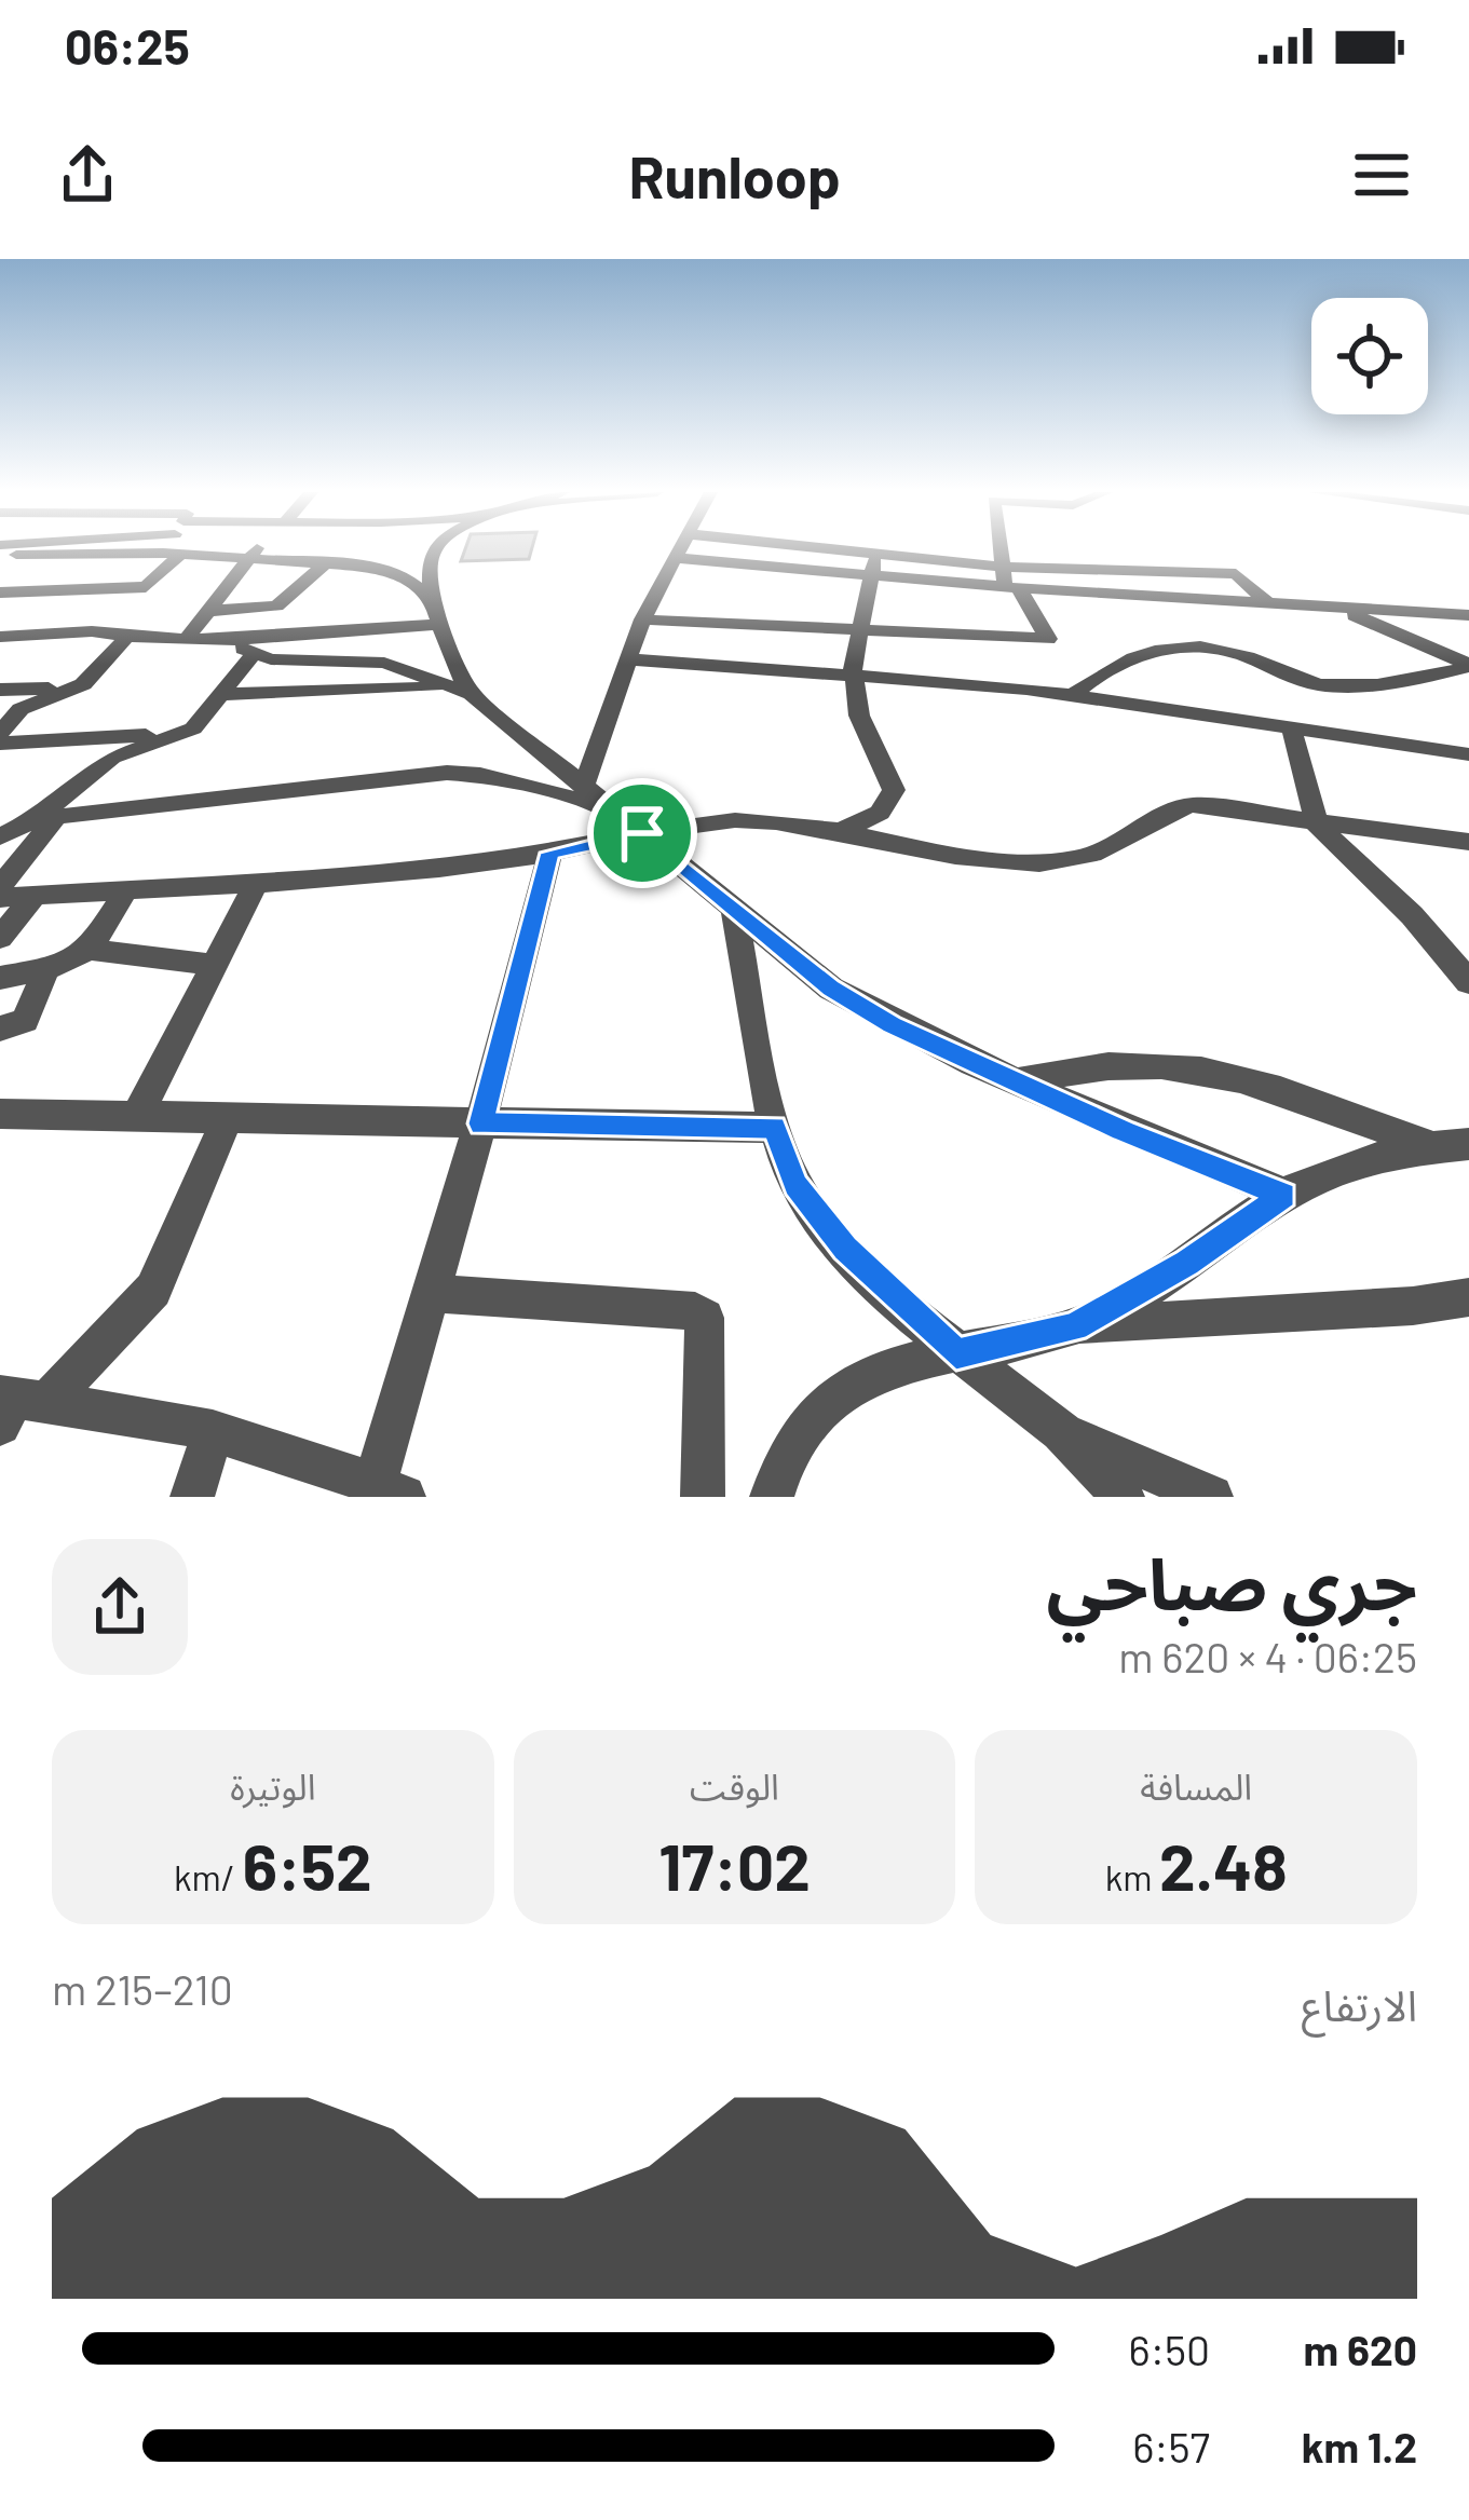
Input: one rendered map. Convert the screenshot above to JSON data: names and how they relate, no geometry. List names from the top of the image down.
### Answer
{
  "page": {
    "status": "06:25",
    "header": "Runloop",
    "heading": ["جري صباحي", "06:25 · 4 × 620 m"],
    "stats": [
      ["المسافة", "2.48 km"],
      ["الوقت", "17:02"],
      ["الوتيرة", "6:52 /km"]
    ],
    "chart": ["الارتفاع", "210–215 m"],
    "list": [
      {
        "name": "620 m",
        "note": "6:50"
      },
      {
        "name": "1.2 km",
        "note": "6:57"
      }
    ]
  }
}
